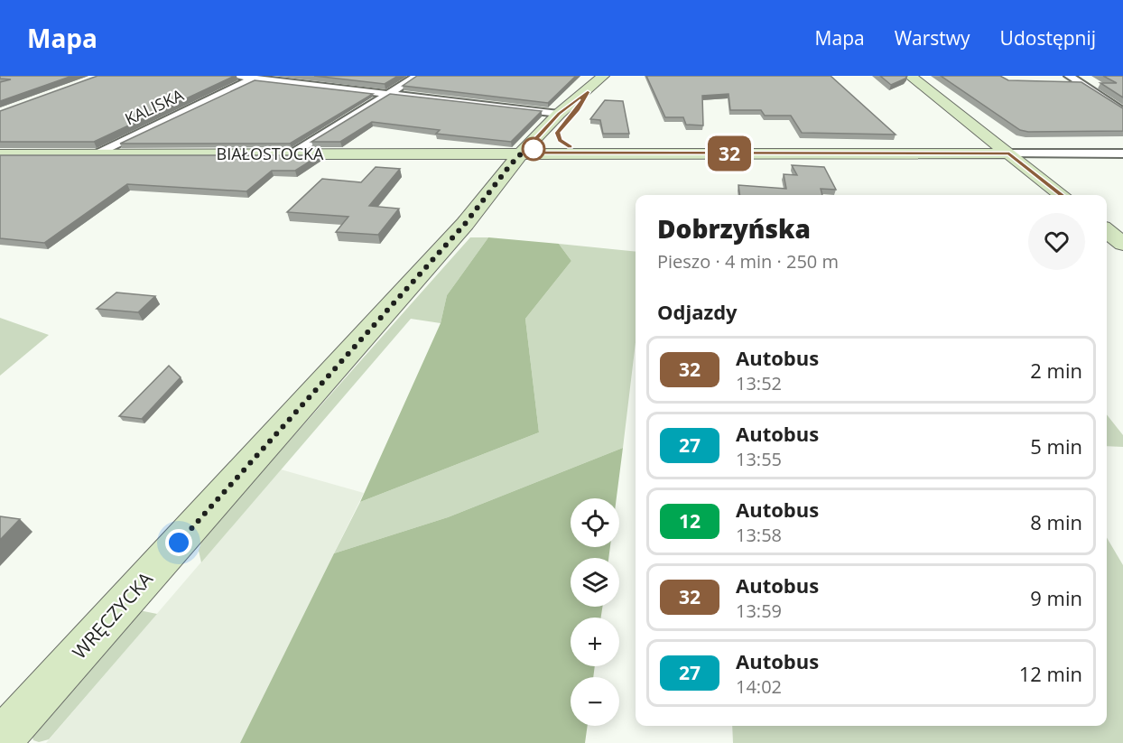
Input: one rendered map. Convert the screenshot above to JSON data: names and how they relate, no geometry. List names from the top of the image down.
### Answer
{
  "streets": {
    "street": ["KALISKA", "BIAŁOSTOCKA", "WRĘCZYCKA"]
  },
  "crossings": [
    ["KALISKA", "BIAŁOSTOCKA"],
    ["BIAŁOSTOCKA", "WRĘCZYCKA"]
  ],
  "lines": ["bus line 32"],
  "page": {
    "header": "Mapa",
    "nav": ["Mapa", "Warstwy", "Udostępnij"],
    "on_map": "32",
    "heading": [
      ["Dobrzyńska", "Pieszo · 4 min · 250 m"],
      "Odjazdy"
    ],
    "list": [
      {
        "mark": "32",
        "name": "Autobus",
        "note": "13:52",
        "value": "2 min"
      },
      {
        "mark": "27",
        "name": "Autobus",
        "note": "13:55",
        "value": "5 min"
      },
      {
        "mark": "12",
        "name": "Autobus",
        "note": "13:58",
        "value": "8 min"
      },
      {
        "mark": "32",
        "name": "Autobus",
        "note": "13:59",
        "value": "9 min"
      },
      {
        "mark": "27",
        "name": "Autobus",
        "note": "14:02",
        "value": "12 min"
      }
    ],
    "map_buttons": ["+", "−"]
  }
}
